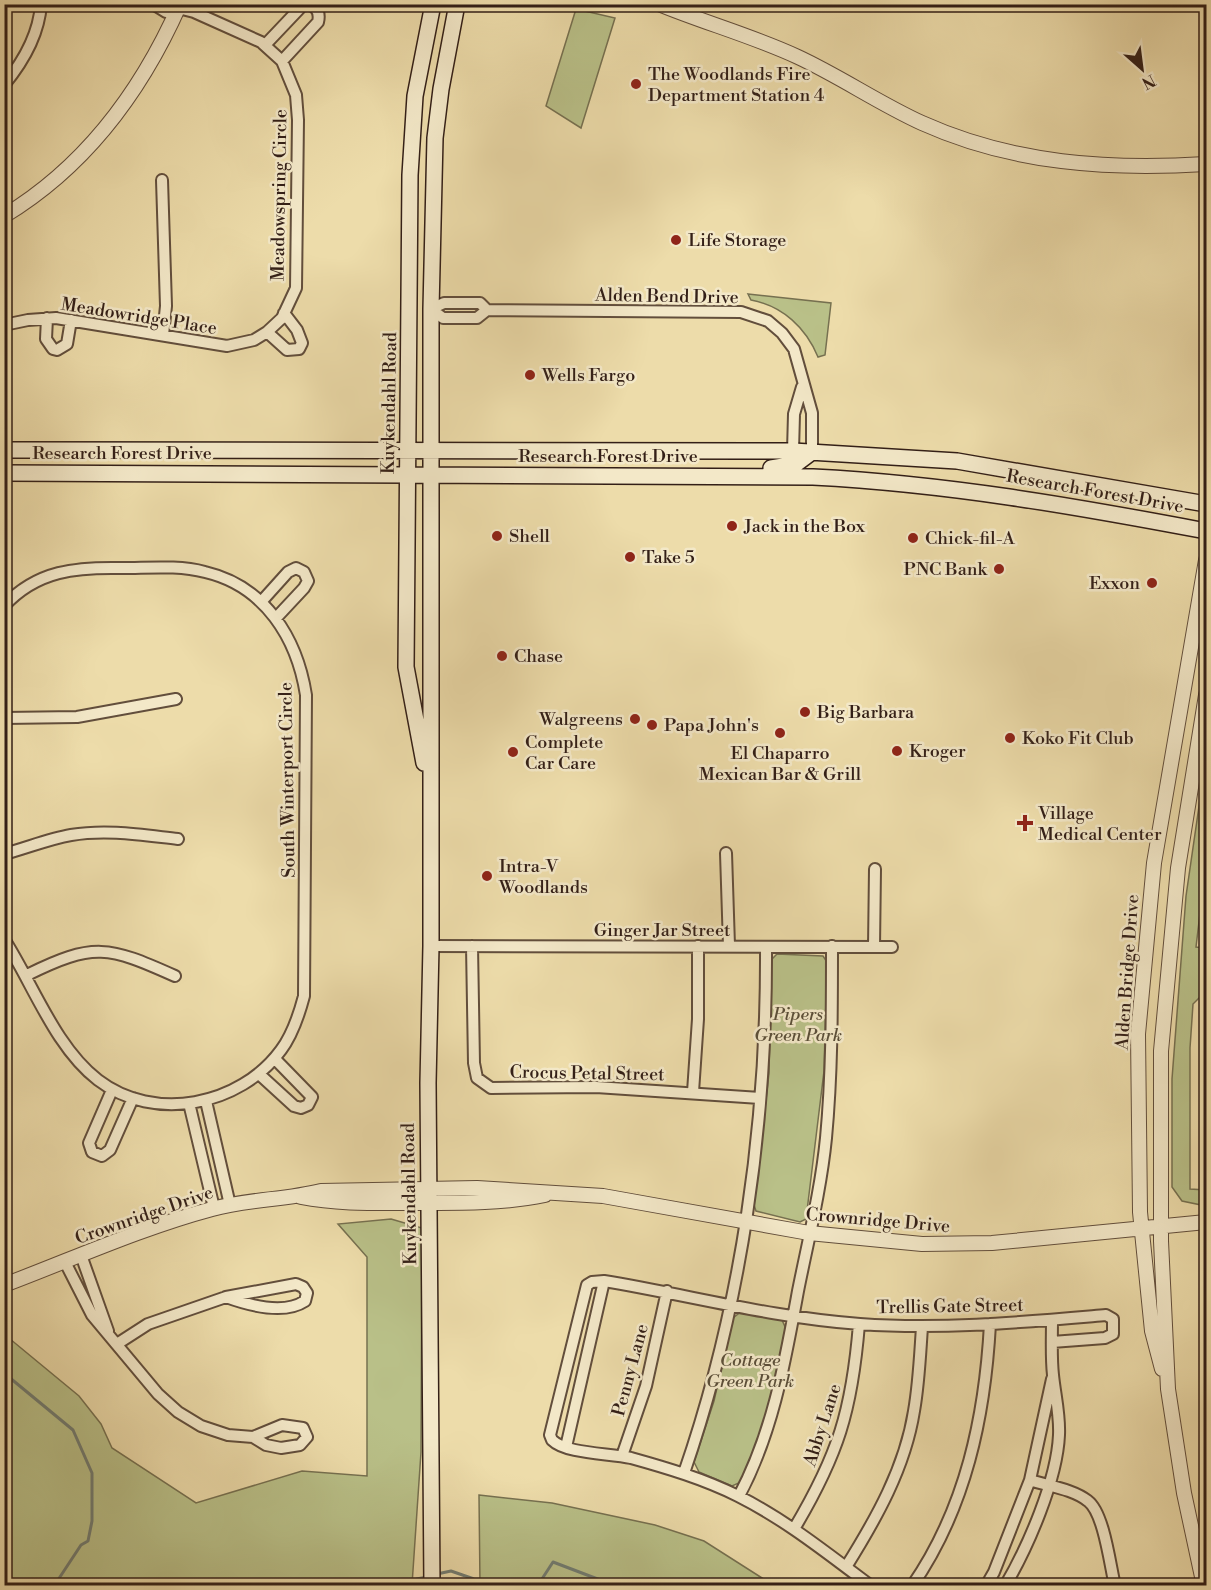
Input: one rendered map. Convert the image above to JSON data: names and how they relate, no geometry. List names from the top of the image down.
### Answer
{
  "streets": {
    "main road": ["Kuykendahl Road", "Research Forest Drive"],
    "street": [
      "Meadowspring Circle",
      "Alden Bend Drive",
      "Meadowridge Place",
      "South Winterport Circle",
      "Ginger Jar Street",
      "Alden Bridge Drive",
      "Crocus Petal Street",
      "Crownridge Drive",
      "Trellis Gate Street",
      "Penny Lane",
      "Abby Lane"
    ]
  },
  "crossings": [
    ["Meadowspring Circle", "Meadowridge Place"],
    ["Alden Bend Drive", "Kuykendahl Road"],
    ["Alden Bend Drive", "Research Forest Drive"],
    ["Kuykendahl Road", "Research Forest Drive"],
    ["Kuykendahl Road", "Ginger Jar Street"],
    ["Kuykendahl Road", "Crownridge Drive"],
    ["Ginger Jar Street", "Crocus Petal Street"],
    ["Alden Bridge Drive", "Crownridge Drive"],
    ["Trellis Gate Street", "Penny Lane"],
    ["Trellis Gate Street", "Abby Lane"]
  ],
  "parks": ["Pipers Green Park", "Cottage Green Park"],
  "places": {
    "other": [
      "The Woodlands Fire Department Station 4",
      "Life Storage",
      "Wells Fargo",
      "Jack in the Box",
      "Shell",
      "Chick-fil-A",
      "Take 5",
      "PNC Bank",
      "Exxon",
      "Chase",
      "Big Barbara",
      "Walgreens",
      "Papa John's",
      "El Chaparro Mexican Bar & Grill",
      "Koko Fit Club",
      "Kroger",
      "Complete Car Care",
      "Intra-V Woodlands"
    ],
    "health": ["Village Medical Center"]
  },
  "north": "bottom right"
}
